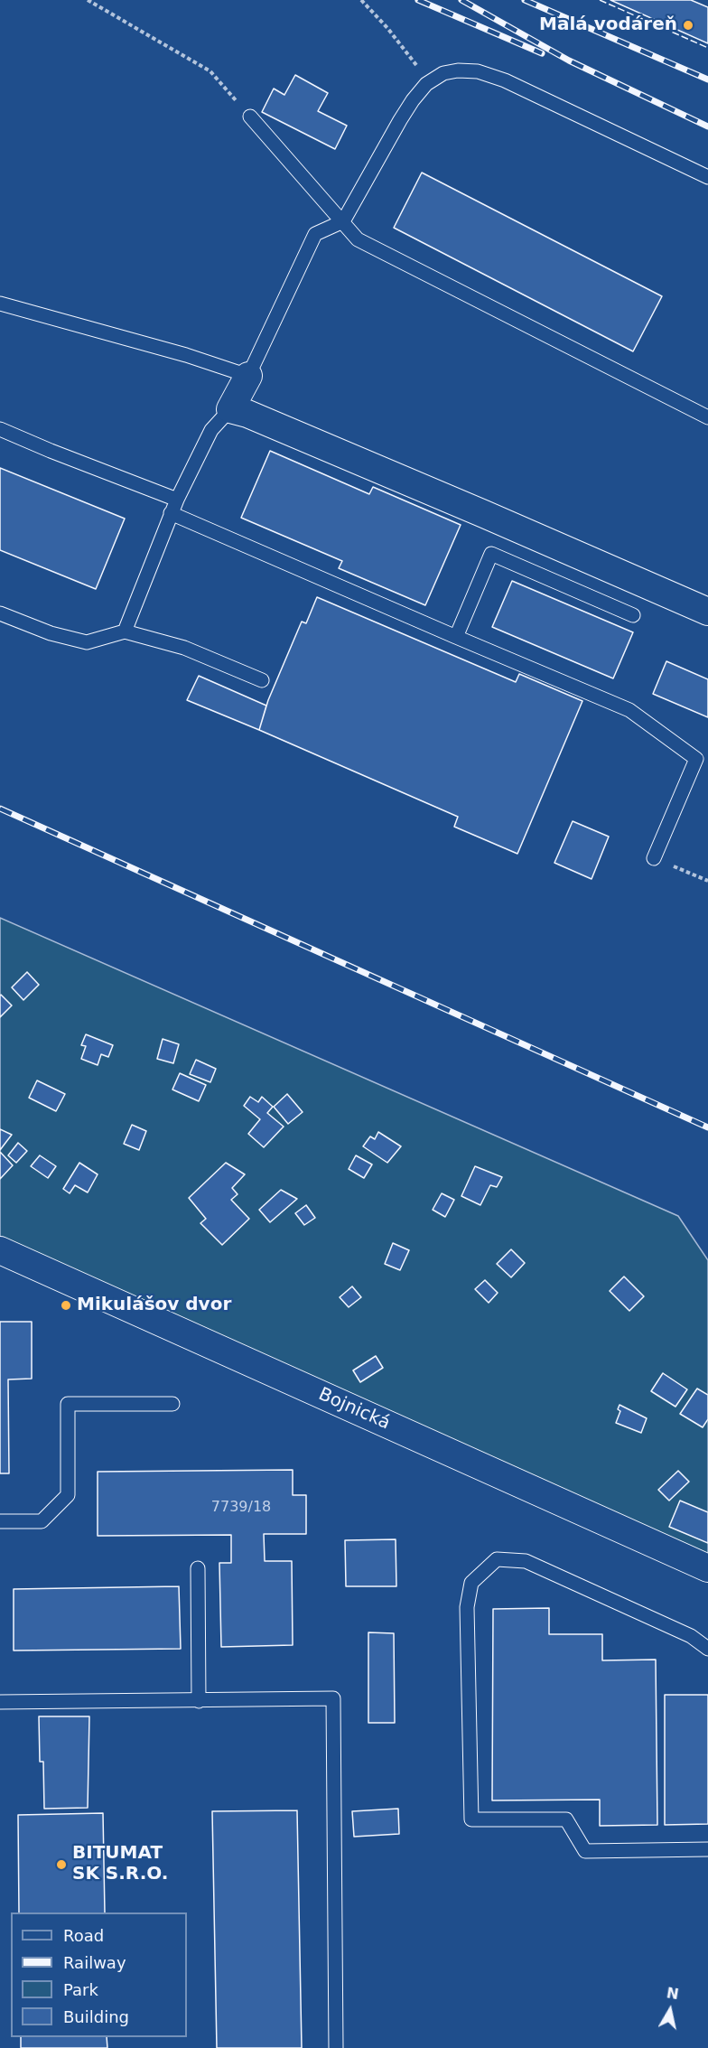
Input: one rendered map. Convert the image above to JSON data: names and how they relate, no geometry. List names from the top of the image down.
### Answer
{
  "streets": {
    "street": ["Bojnická"]
  },
  "places": ["Malá vodáreň", "Mikulášov dvor", "BITUMAT SK S.R.O."],
  "house_numbers": ["7739/18"],
  "legend": [
    "Road",
    "Railway",
    "Park",
    "Building"
  ],
  "north": "top"
}
